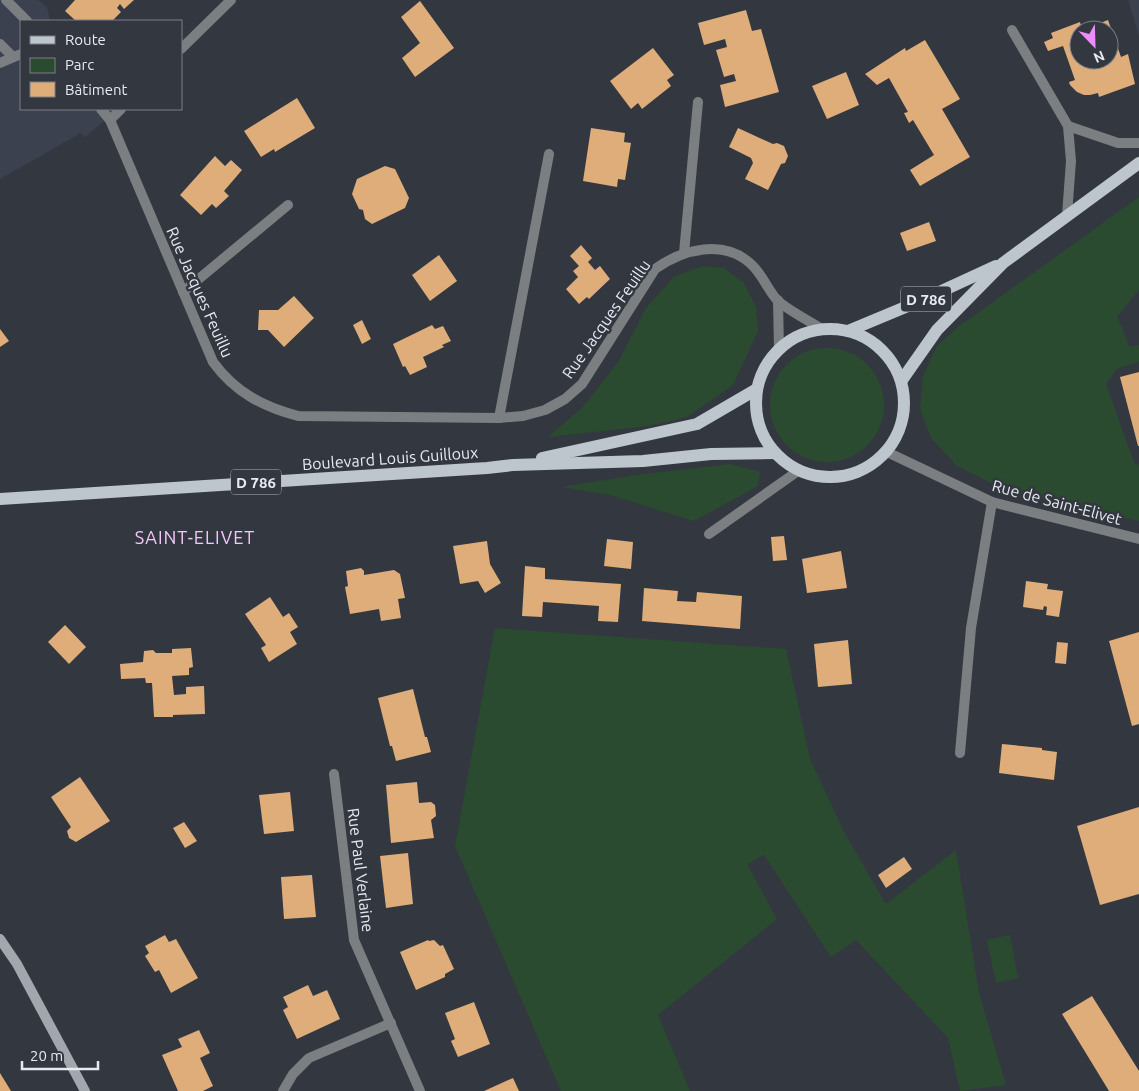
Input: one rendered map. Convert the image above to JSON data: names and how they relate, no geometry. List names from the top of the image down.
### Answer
{
  "streets": {
    "main road": ["D 786", "Boulevard Louis Guilloux"],
    "street": ["Rue Jacques Feuillu", "Rue de Saint-Elivet", "Rue Paul Verlaine"]
  },
  "crossings": [
    ["Rue Jacques Feuillu", "D 786"],
    ["Rue Jacques Feuillu", "Boulevard Louis Guilloux"],
    ["Rue Jacques Feuillu", "Rue de Saint-Elivet"],
    ["D 786", "Boulevard Louis Guilloux"],
    ["D 786", "Rue de Saint-Elivet"],
    ["Boulevard Louis Guilloux", "Rue de Saint-Elivet"]
  ],
  "districts": ["SAINT-ELIVET"],
  "legend": ["Route", "Parc", "Bâtiment"],
  "scale_bar": "20 m",
  "north": "bottom right"
}
